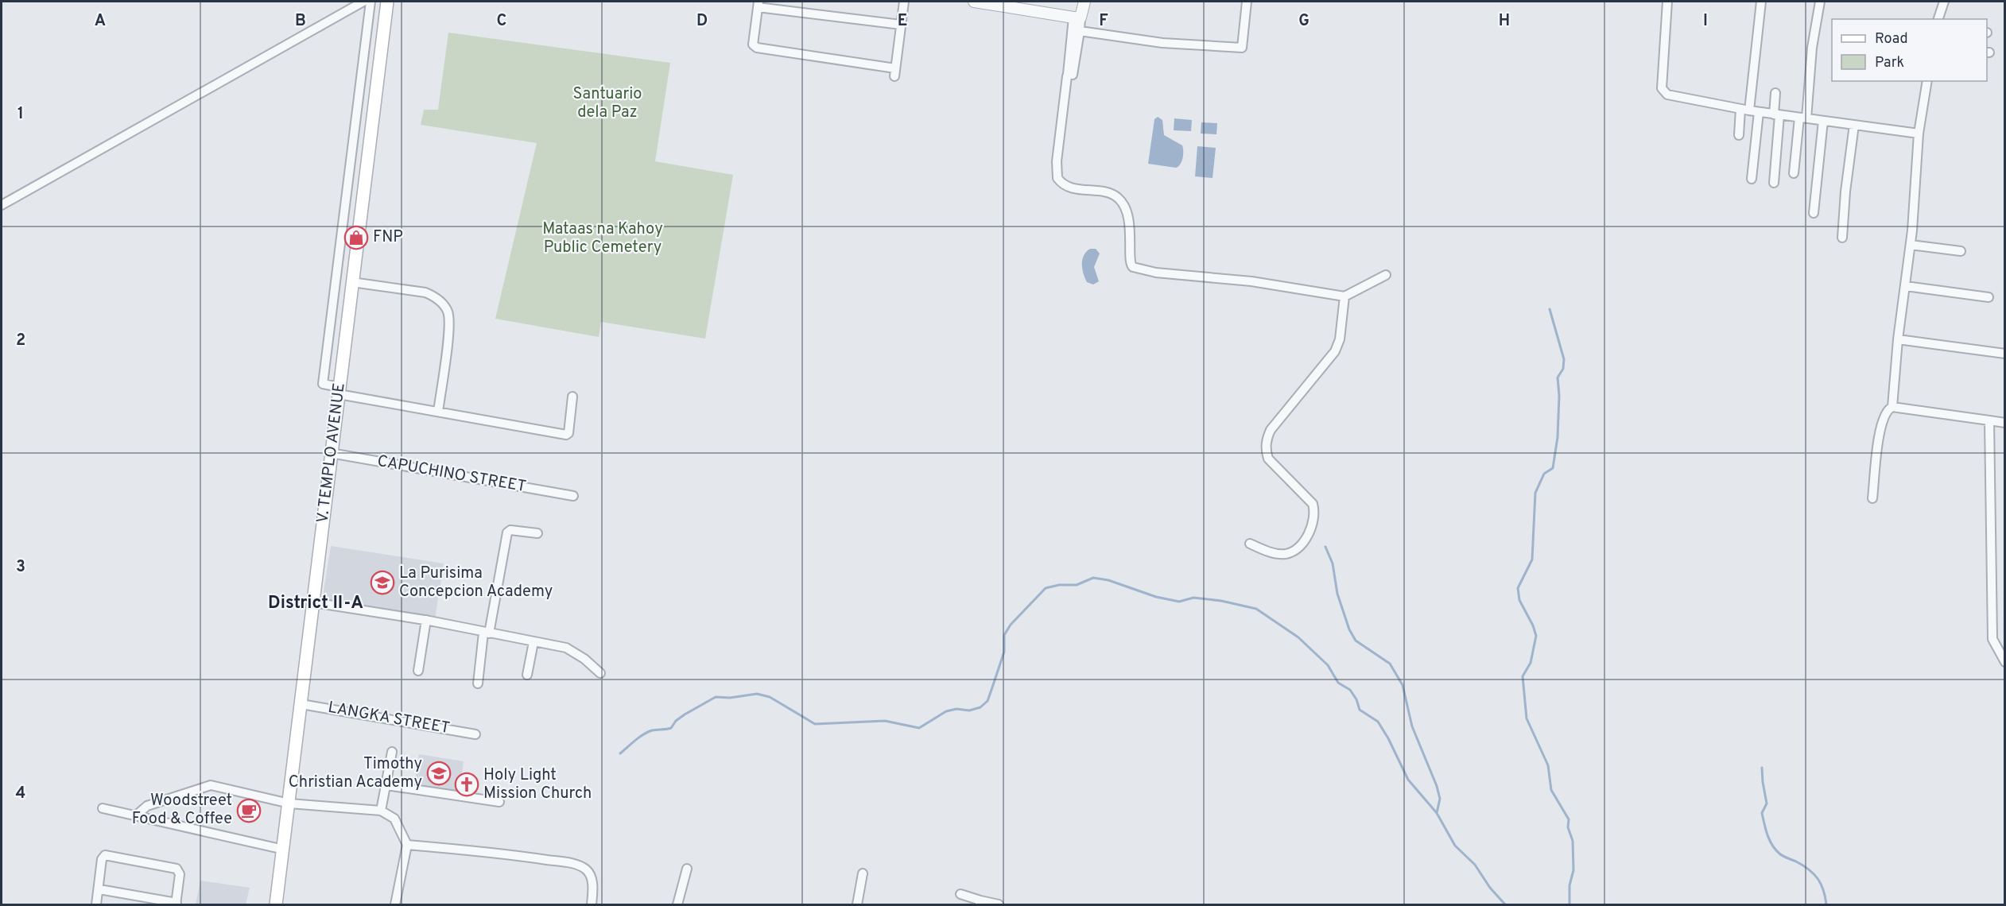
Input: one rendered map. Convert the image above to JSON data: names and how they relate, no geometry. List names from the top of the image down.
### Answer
{
  "streets": {
    "main road": ["V. TEMPLO AVENUE"],
    "street": ["CAPUCHINO STREET", "LANGKA STREET"]
  },
  "crossings": [
    ["V. TEMPLO AVENUE", "CAPUCHINO STREET"],
    ["V. TEMPLO AVENUE", "LANGKA STREET"]
  ],
  "districts": ["District II-A"],
  "parks": ["Santuario dela Paz", "Mataas na Kahoy Public Cemetery"],
  "places": {
    "shop": ["FNP"],
    "school or university": ["La Purisima Concepcion Academy", "Timothy Christian Academy"],
    "church": ["Holy Light Mission Church"],
    "cafe": ["Woodstreet Food & Coffee"]
  },
  "legend": ["Road", "Park"],
  "grid": {
    "columns": [
      "A",
      "B",
      "C",
      "D",
      "E",
      "F",
      "G",
      "H",
      "I"
    ],
    "rows": [
      "1",
      "2",
      "3",
      "4"
    ]
  }
}
